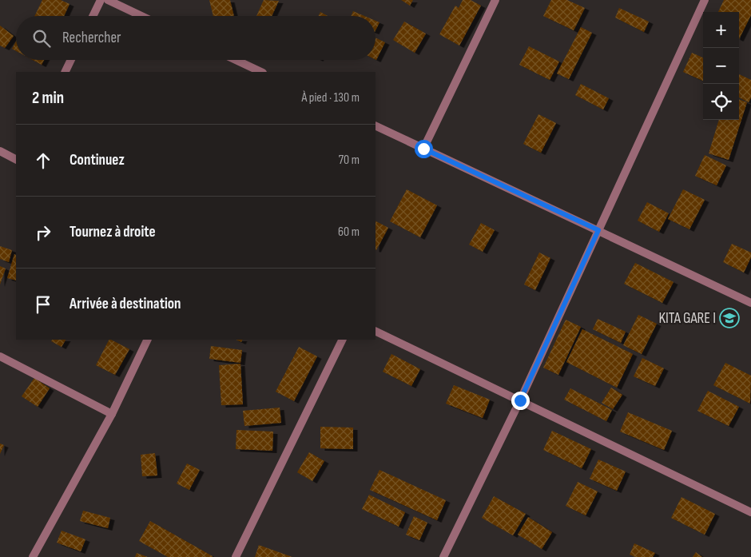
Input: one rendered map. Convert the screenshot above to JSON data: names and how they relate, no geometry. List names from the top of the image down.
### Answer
{
  "places": {
    "school or university": ["KITA GARE I"]
  },
  "page": {
    "map_buttons": ["+", "−"],
    "search": "Rechercher",
    "heading": ["2 min", "À pied · 130 m"],
    "list": [
      ["Continuez", "70 m"],
      ["Tournez à droite", "60 m"],
      "Arrivée à destination"
    ]
  }
}
